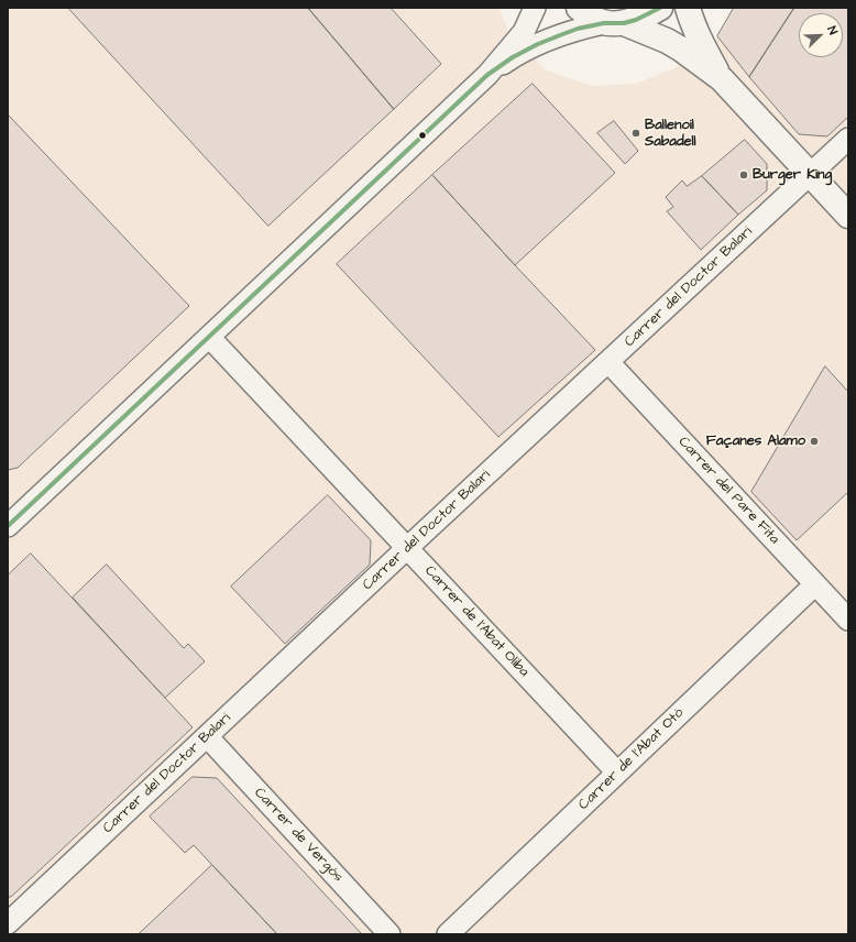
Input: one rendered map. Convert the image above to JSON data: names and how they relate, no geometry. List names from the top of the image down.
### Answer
{
  "streets": {
    "street": [
      "Carrer del Doctor Balari",
      "Carrer del Pare Fita",
      "Carrer de l'Abat Oliba",
      "Carrer de l'Abat Otó",
      "Carrer de Vergós"
    ]
  },
  "crossings": [
    ["Carrer del Doctor Balari", "Carrer del Pare Fita"],
    ["Carrer del Doctor Balari", "Carrer de l'Abat Oliba"],
    ["Carrer del Doctor Balari", "Carrer de Vergós"],
    ["Carrer del Pare Fita", "Carrer de l'Abat Otó"],
    ["Carrer de l'Abat Oliba", "Carrer de l'Abat Otó"]
  ],
  "places": ["Ballenoil Sabadell", "Burger King", "Façanes Alamo"],
  "north": "top right"
}
